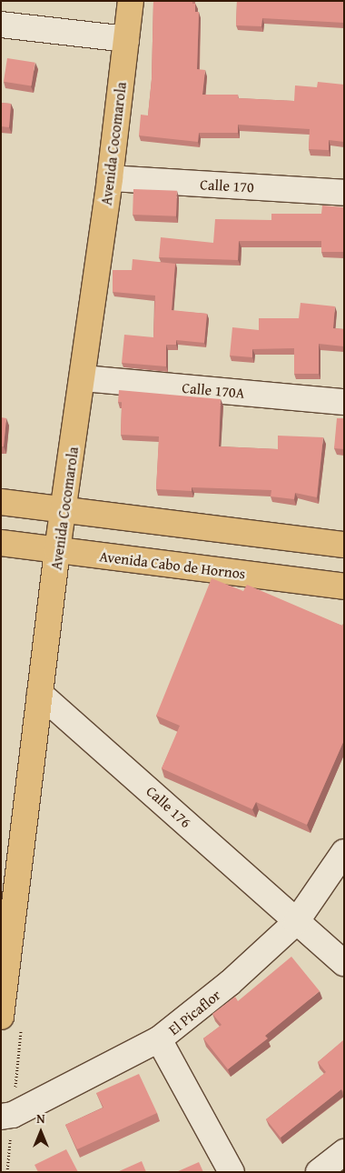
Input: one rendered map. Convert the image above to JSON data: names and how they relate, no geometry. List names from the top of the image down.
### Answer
{
  "streets": {
    "main road": ["Avenida Cocomarola", "Avenida Cabo de Hornos"],
    "street": [
      "Calle 170",
      "Calle 170A",
      "Calle 176",
      "El Picaflor"
    ]
  },
  "crossings": [
    ["Avenida Cocomarola", "Calle 170"],
    ["Avenida Cocomarola", "Calle 170A"],
    ["Avenida Cocomarola", "Avenida Cabo de Hornos"],
    ["Avenida Cocomarola", "Calle 176"],
    ["Calle 176", "El Picaflor"]
  ],
  "north": "top"
}
